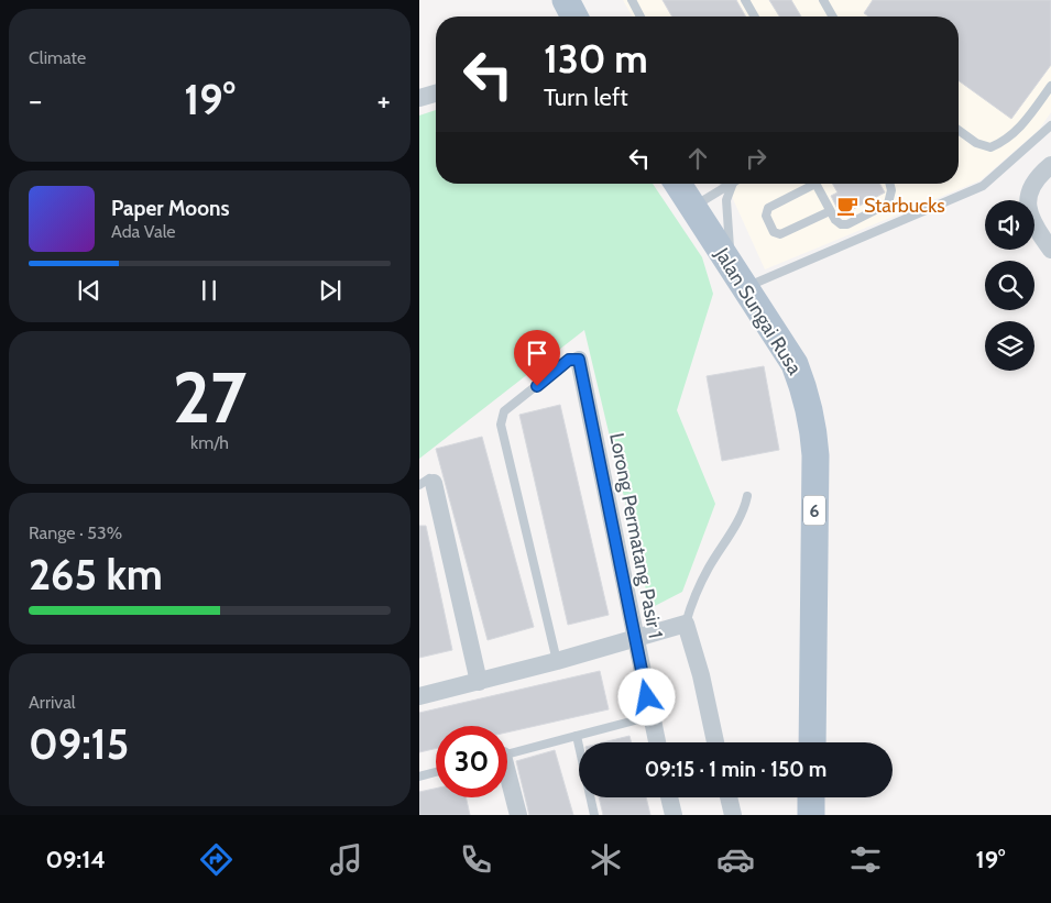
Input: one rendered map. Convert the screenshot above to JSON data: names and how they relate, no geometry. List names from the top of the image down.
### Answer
{
  "streets": {
    "main road": ["Jalan Sungai Rusa", "6"],
    "street": ["Lorong Permatang Pasir 1"]
  },
  "places": {
    "cafe": ["Starbucks"]
  },
  "page": {
    "tile": [
      "Climate",
      ["27", "km/h"],
      ["Range · 53%", "265 km"],
      ["Arrival", "09:15"]
    ],
    "turn": ["130 m", "Turn left"],
    "heat": ["−", "19°", "+"],
    "song": ["Paper Moons", "Ada Vale"],
    "limit": "30",
    "trip": "09:15 · 1 min · 150 m",
    "tabs": ["09:14", "19°"]
  }
}
